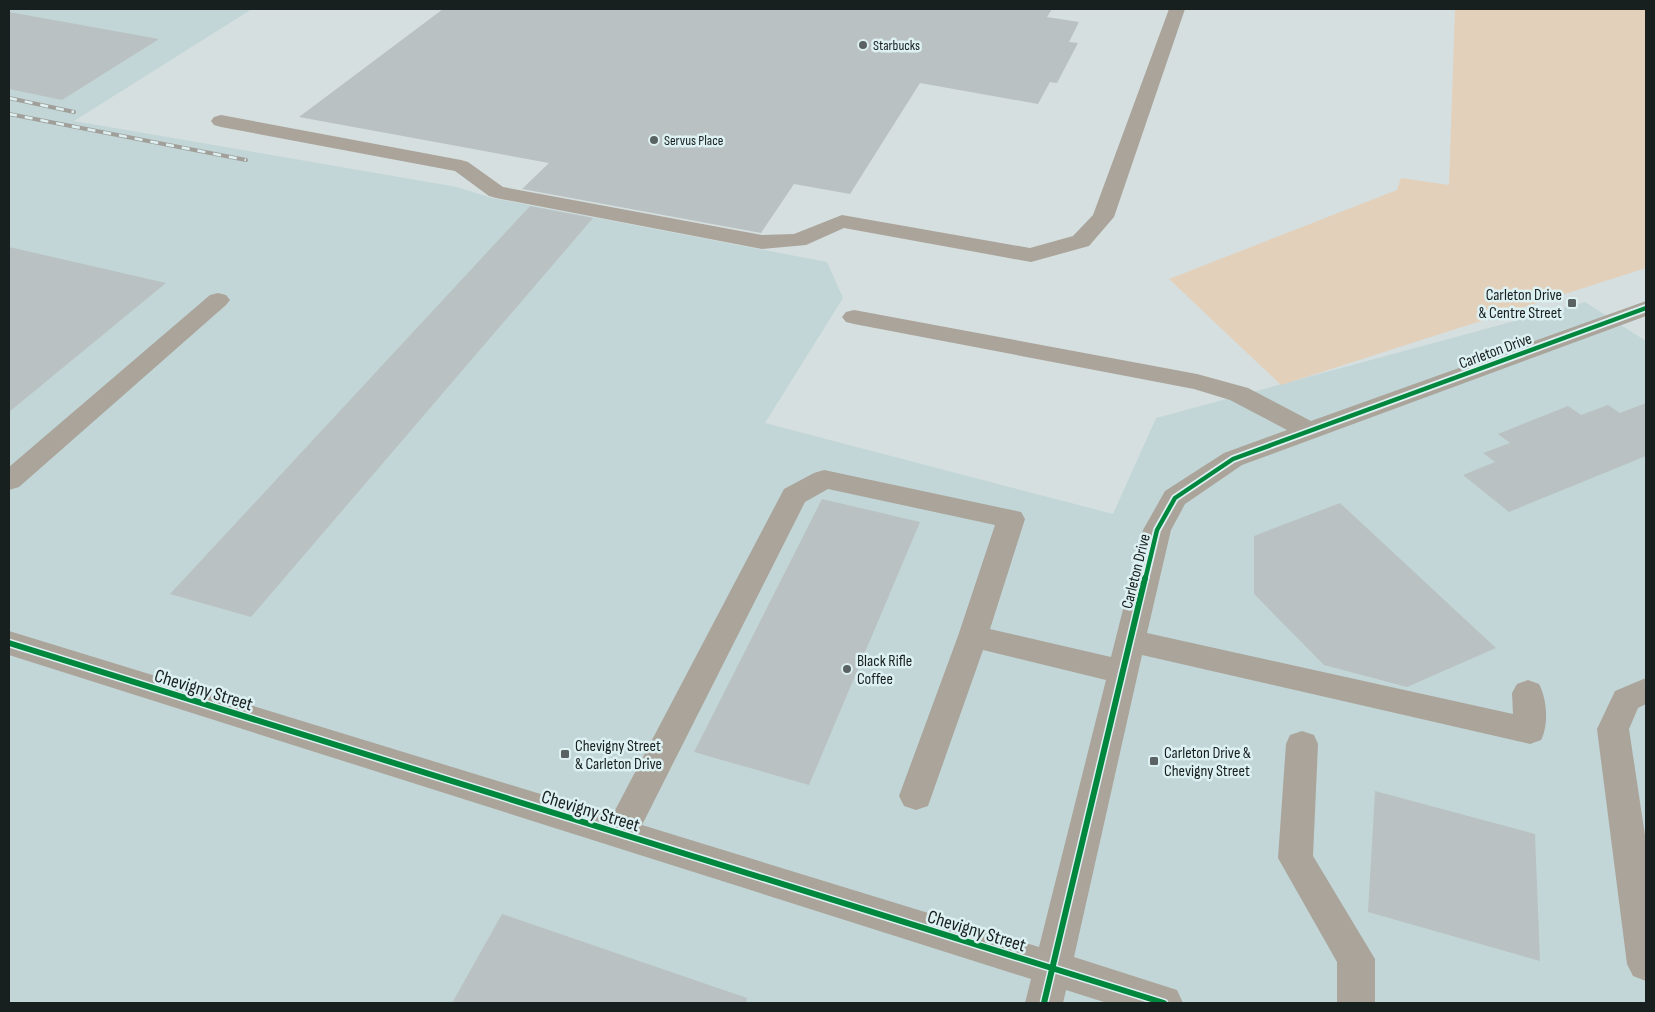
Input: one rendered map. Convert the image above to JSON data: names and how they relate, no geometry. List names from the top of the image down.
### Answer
{
  "streets": {
    "street": ["Carleton Drive", "Chevigny Street"]
  },
  "crossings": [
    ["Carleton Drive", "Chevigny Street"]
  ],
  "places": {
    "other": ["Starbucks", "Servus Place", "Black Rifle Coffee"],
    "transit": ["Carleton Drive & Centre Street", "Chevigny Street & Carleton Drive", "Carleton Drive & Chevigny Street"]
  }
}
